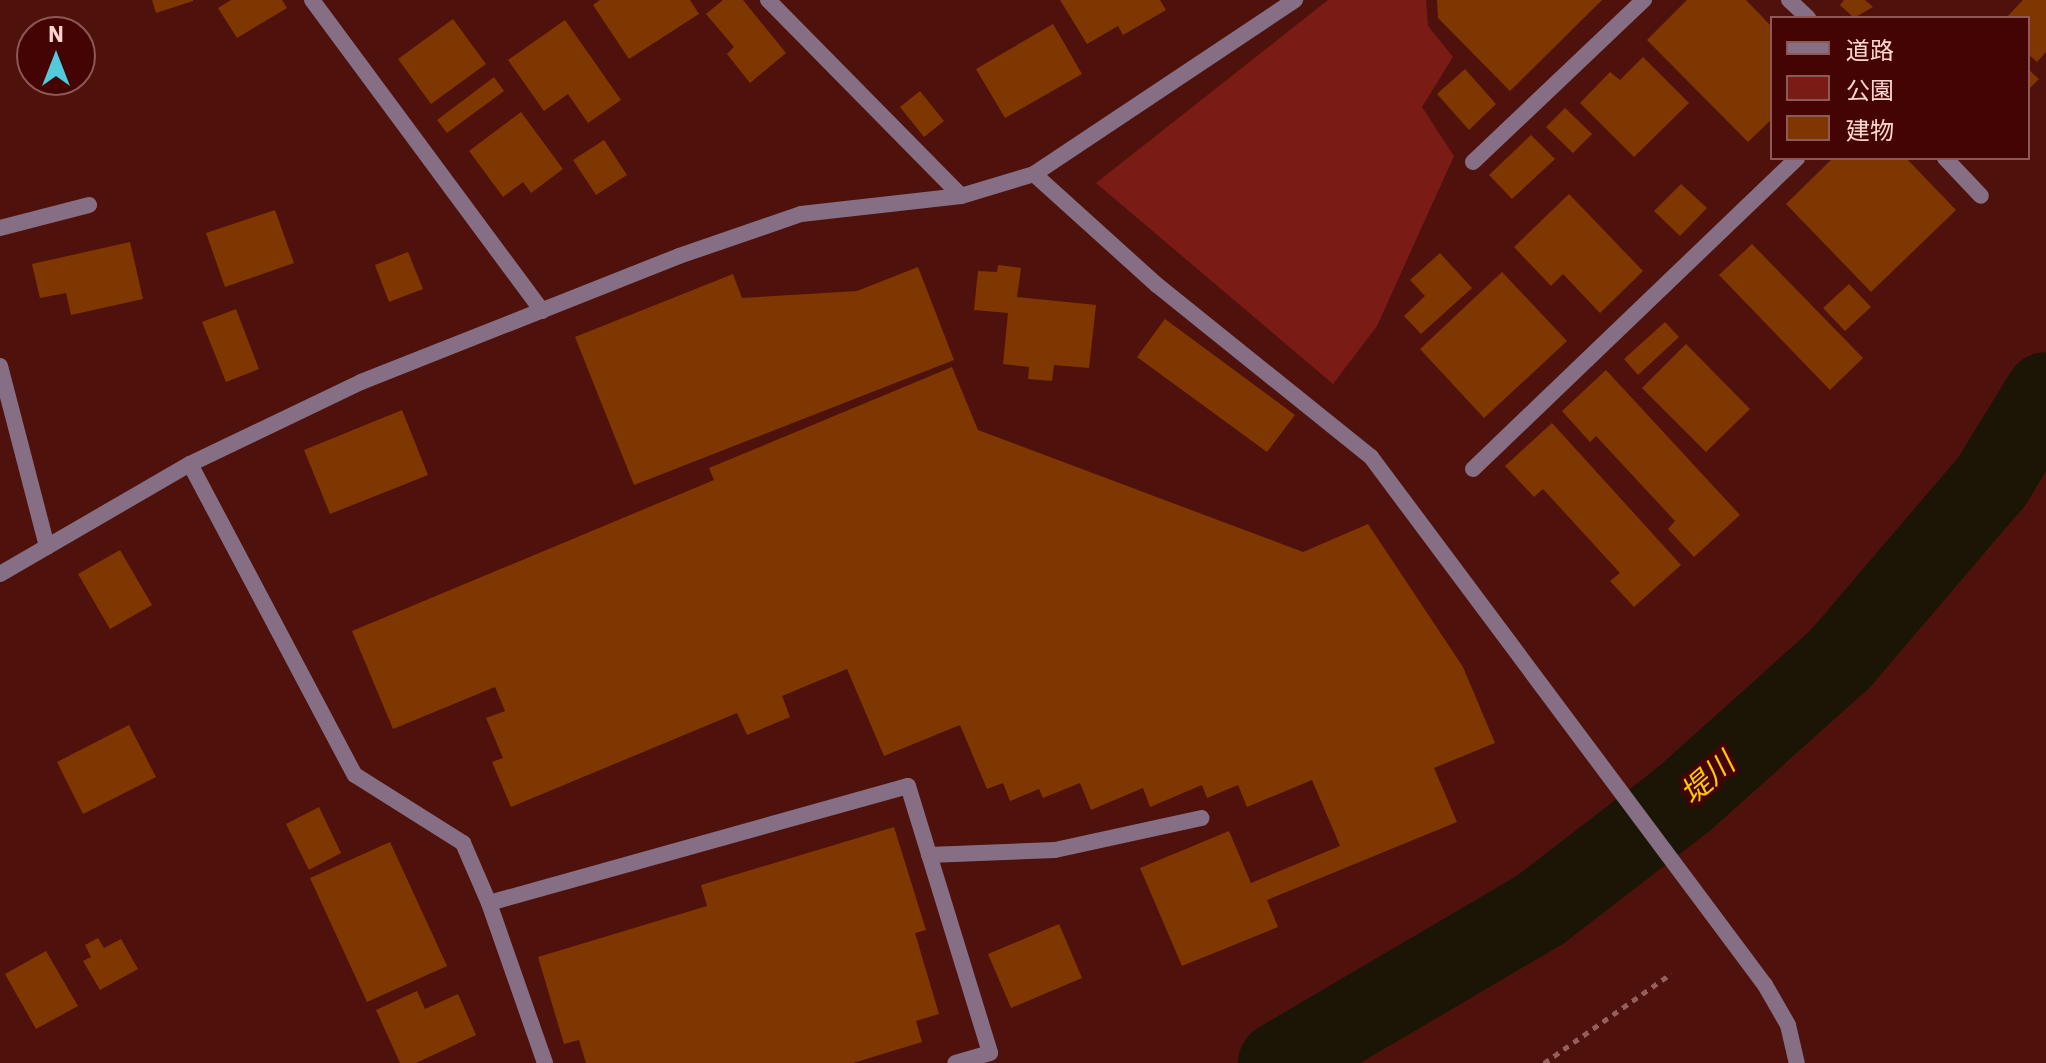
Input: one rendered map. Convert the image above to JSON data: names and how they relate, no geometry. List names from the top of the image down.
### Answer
{
  "water": ["堤川"],
  "legend": ["道路", "公園", "建物"],
  "north": "top"
}
